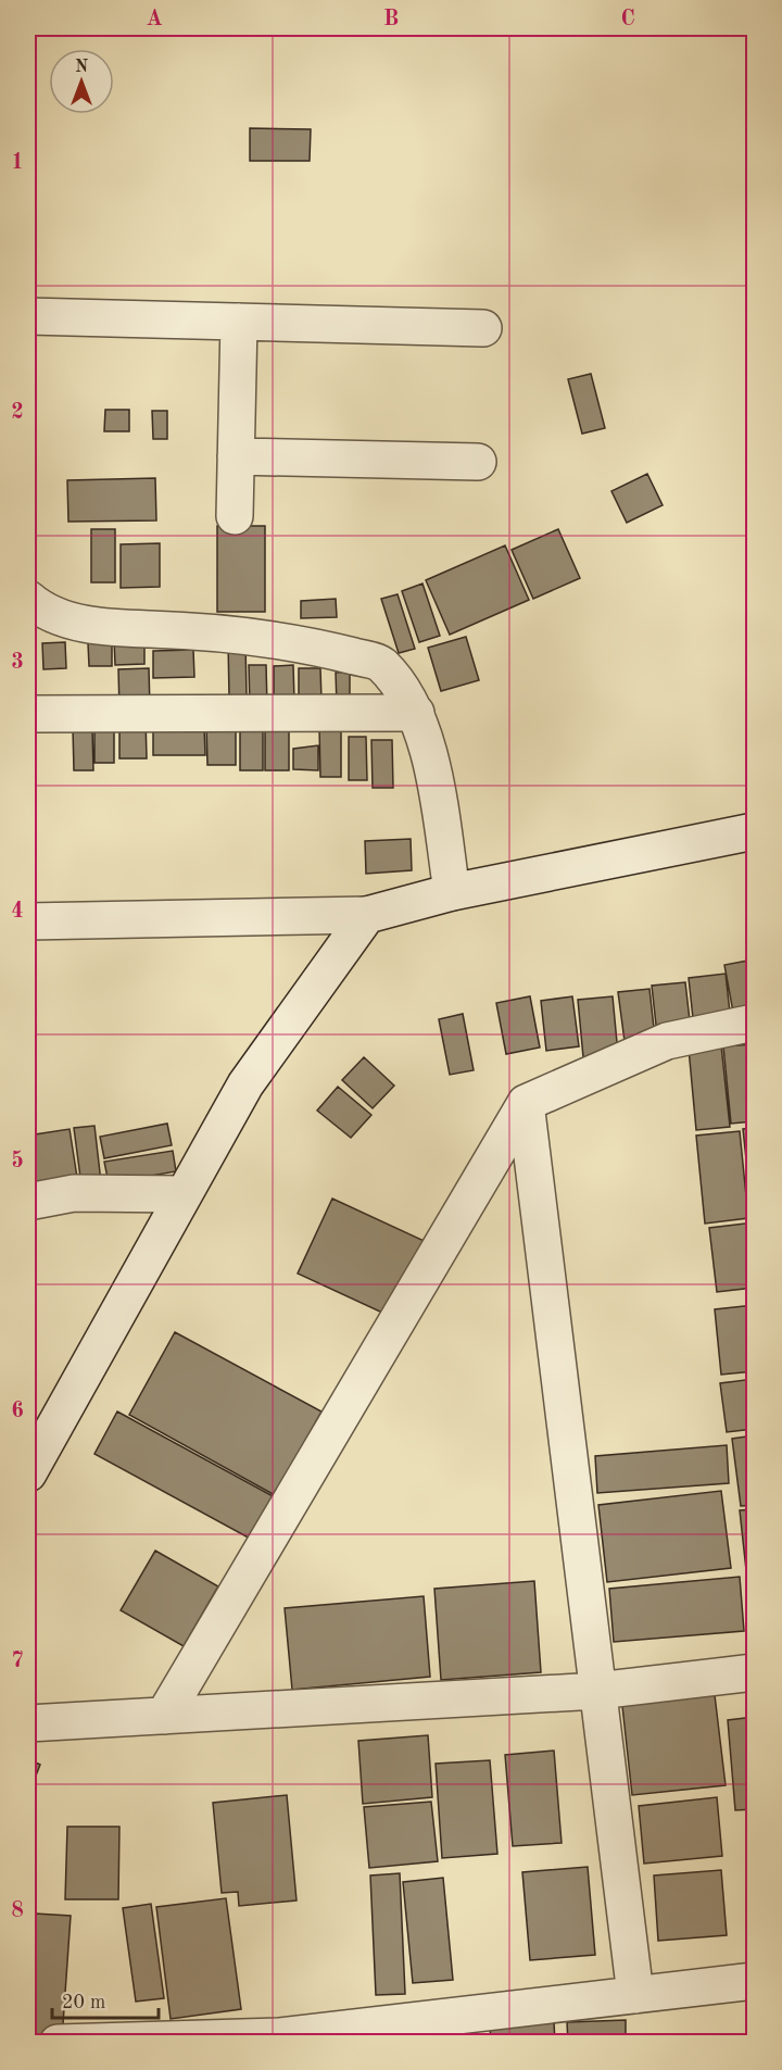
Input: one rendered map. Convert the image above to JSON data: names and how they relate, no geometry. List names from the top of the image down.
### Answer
{
  "scale_bar": "20 m",
  "north": "top",
  "grid": {
    "columns": ["A", "B", "C"],
    "rows": [
      "1",
      "2",
      "3",
      "4",
      "5",
      "6",
      "7",
      "8"
    ]
  }
}
